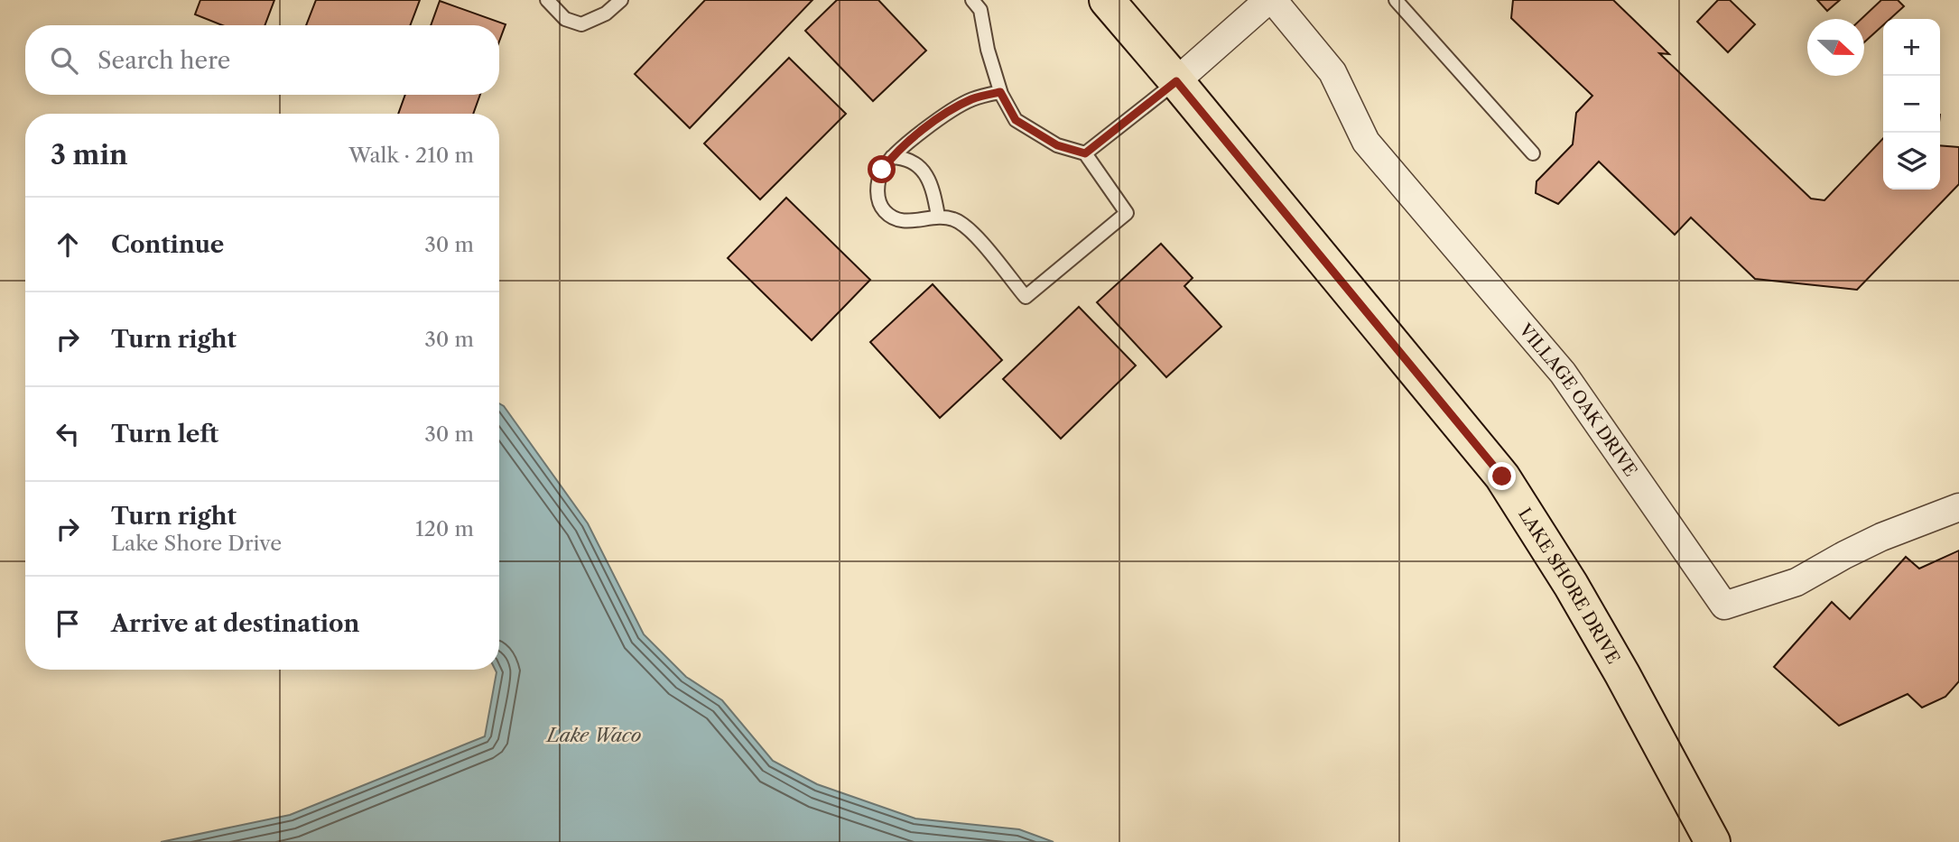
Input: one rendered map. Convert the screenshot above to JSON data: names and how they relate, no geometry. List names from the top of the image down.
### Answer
{
  "streets": {
    "main road": ["LAKE SHORE DRIVE"],
    "street": ["VILLAGE OAK DRIVE"]
  },
  "water": ["Lake Waco"],
  "north": "right",
  "page": {
    "map_buttons": ["+", "−"],
    "search": "Search here",
    "heading": ["3 min", "Walk · 210 m"],
    "list": [
      ["Continue", "30 m"],
      ["Turn right", "30 m"],
      ["Turn left", "30 m"],
      ["Turn right", "Lake Shore Drive", "120 m"],
      "Arrive at destination"
    ]
  }
}
